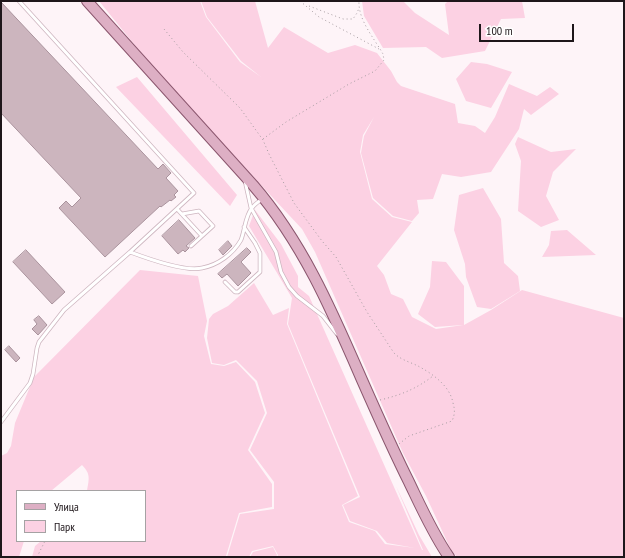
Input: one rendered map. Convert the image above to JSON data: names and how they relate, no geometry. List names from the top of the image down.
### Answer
{
  "legend": ["Улица", "Парк"],
  "scale_bar": "100 m"
}
